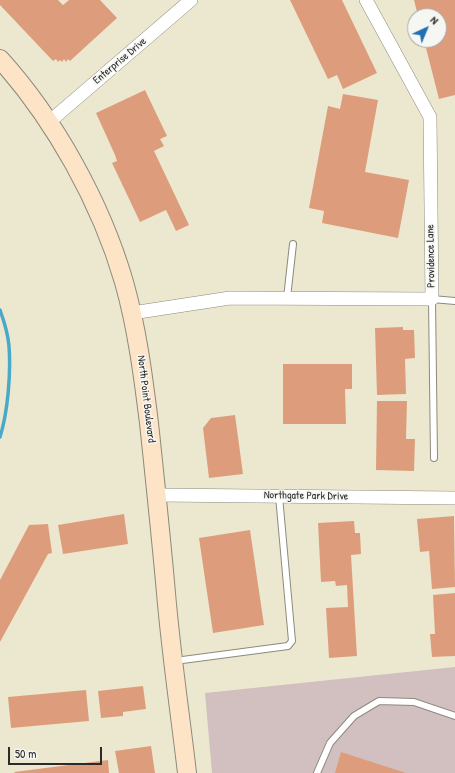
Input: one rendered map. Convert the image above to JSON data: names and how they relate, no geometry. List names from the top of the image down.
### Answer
{
  "streets": {
    "main road": ["North Point Boulevard"],
    "street": ["Enterprise Drive", "Providence Lane", "Northgate Park Drive"]
  },
  "crossings": [
    ["Enterprise Drive", "North Point Boulevard"],
    ["Providence Lane", "North Point Boulevard"],
    ["North Point Boulevard", "Northgate Park Drive"]
  ],
  "scale_bar": "50 m",
  "north": "top right"
}
